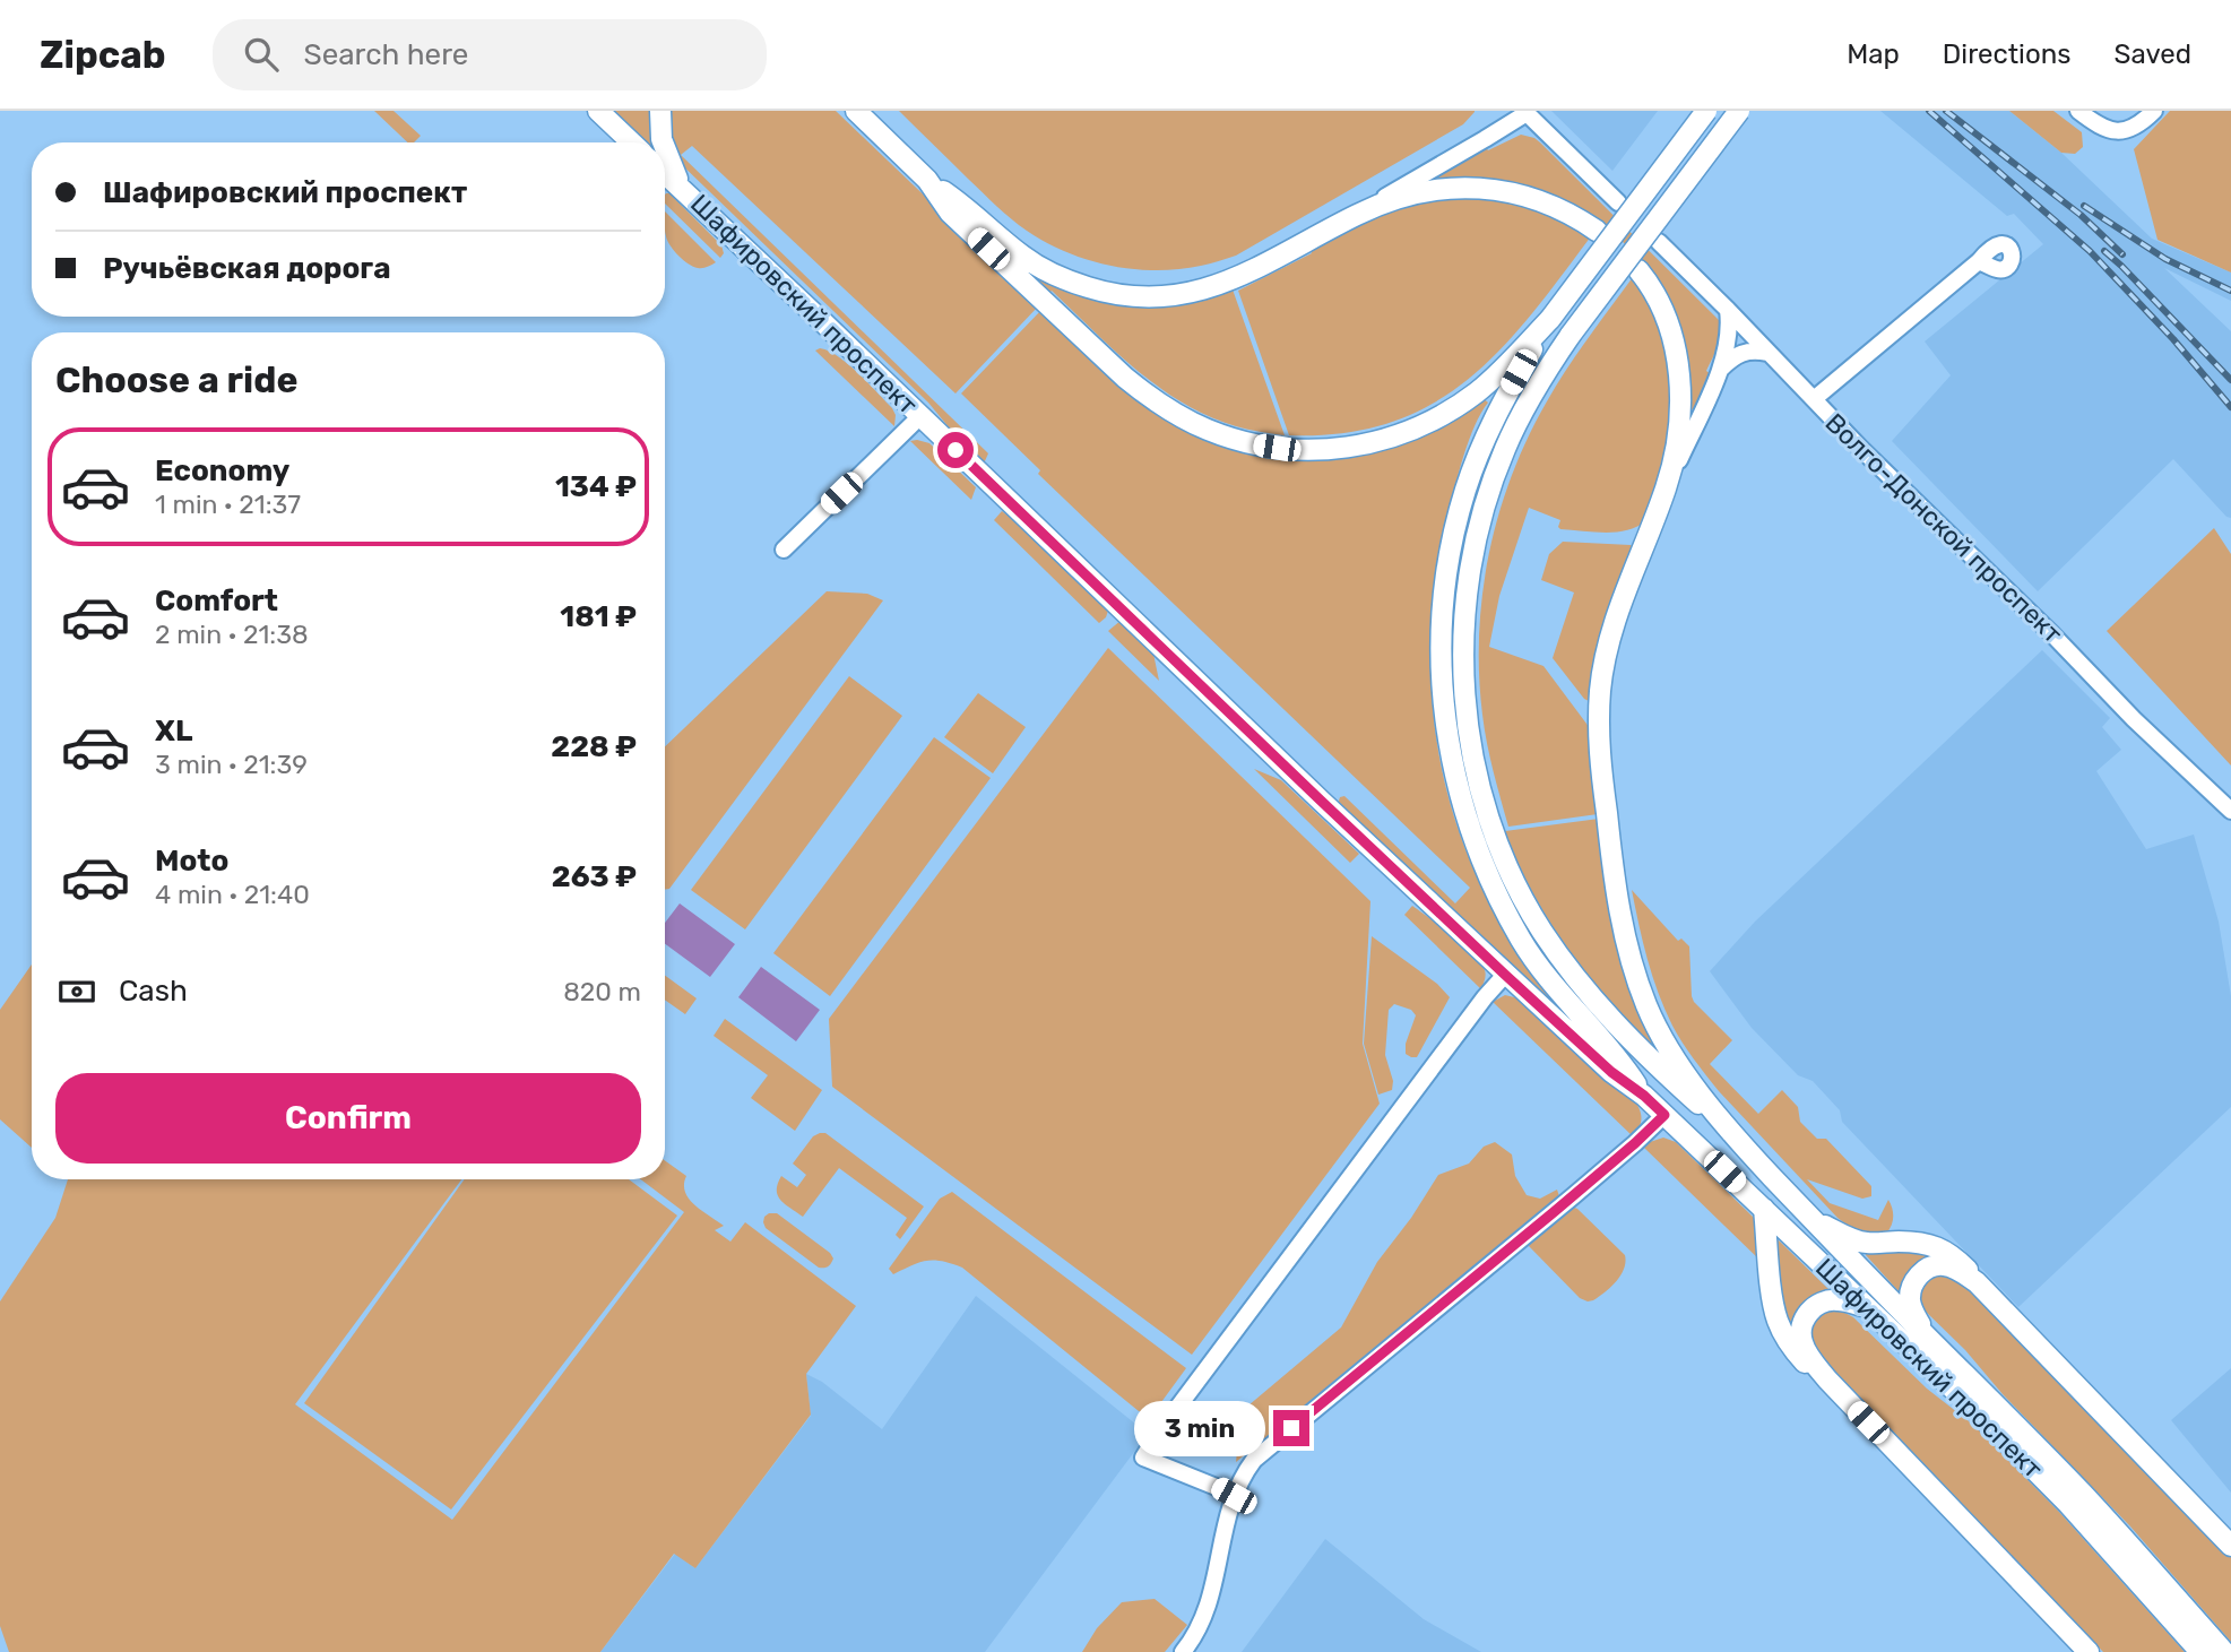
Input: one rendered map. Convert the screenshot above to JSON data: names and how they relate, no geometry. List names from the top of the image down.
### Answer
{
  "streets": {
    "main road": ["Шафировский проспект"],
    "street": ["Волго-Донской проспект"]
  },
  "page": {
    "header": "Zipcab",
    "search": "Search here",
    "nav": ["Map", "Directions", "Saved"],
    "banner": ["Шафировский проспект", "Ручьёвская дорога"],
    "heading": "Choose a ride",
    "list": [
      {
        "name": "Economy",
        "note": "1 min · 21:37",
        "value": "134 ₽"
      },
      {
        "name": "Comfort",
        "note": "2 min · 21:38",
        "value": "181 ₽"
      },
      {
        "name": "XL",
        "note": "3 min · 21:39",
        "value": "228 ₽"
      },
      {
        "name": "Moto",
        "note": "4 min · 21:40",
        "value": "263 ₽"
      }
    ],
    "pay": ["Cash", "820 m"],
    "buttons": "Confirm",
    "bubble": "3 min"
  }
}
